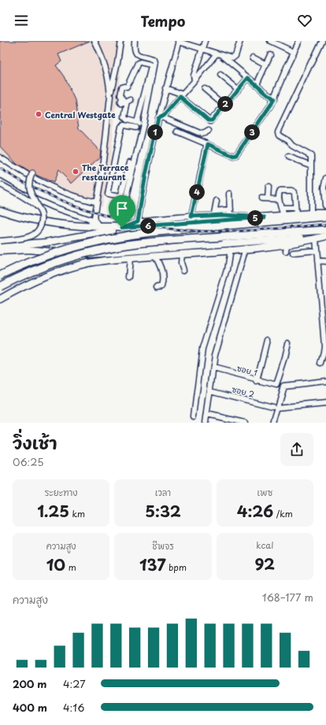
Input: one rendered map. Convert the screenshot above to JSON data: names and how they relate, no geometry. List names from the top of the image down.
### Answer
{
  "streets": {
    "street": ["ซอย 1", "ซอย 2"]
  },
  "places": ["Central Westgate", "The Terrace restaurant"],
  "page": {
    "header": "Tempo",
    "pins": [
      "2",
      "1",
      "3",
      "4",
      "5",
      "6"
    ],
    "heading": ["วิ่งเช้า", "06:25"],
    "stats": [
      ["ระยะทาง", "1.25 km"],
      ["เวลา", "5:32"],
      ["เพซ", "4:26 /km"],
      ["ความสูง", "10 m"],
      ["ชีพจร", "137 bpm"],
      ["kcal", "92"]
    ],
    "chart": ["ความสูง", "168–177 m"],
    "list": [
      {
        "name": "200 m",
        "note": "4:27"
      },
      {
        "name": "400 m",
        "note": "4:16"
      }
    ]
  }
}
